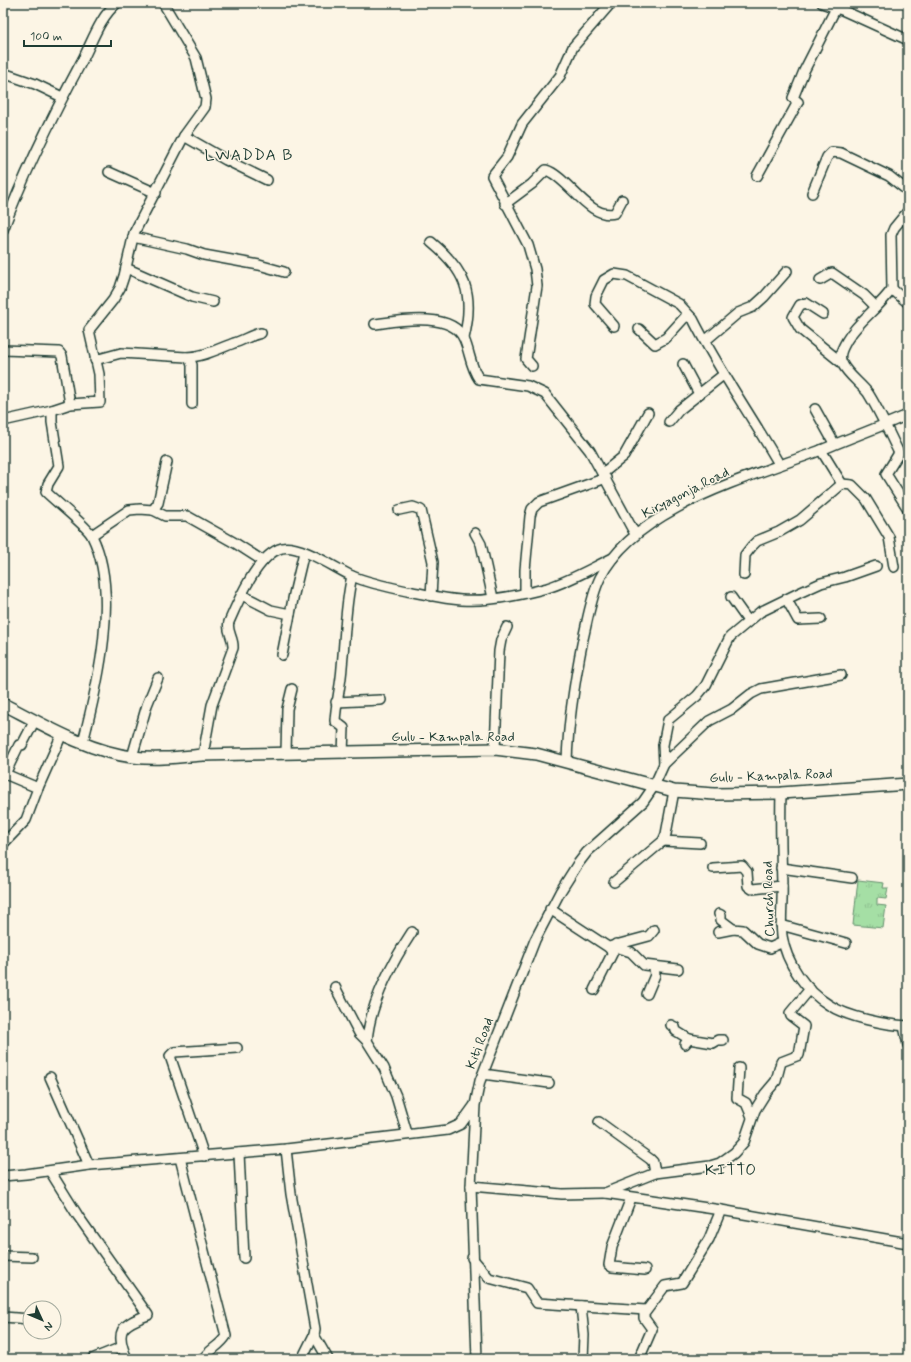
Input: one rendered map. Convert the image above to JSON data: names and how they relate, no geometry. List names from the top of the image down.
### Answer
{
  "streets": {
    "main road": ["Gulu - Kampala Road"],
    "street": ["Kiryagonja Road", "Church Road", "Kiti Road"]
  },
  "crossings": [
    ["Kiryagonja Road", "Gulu - Kampala Road"],
    ["Gulu - Kampala Road", "Church Road"],
    ["Gulu - Kampala Road", "Kiti Road"]
  ],
  "districts": ["LWADDA B", "KITTO"],
  "scale_bar": "100 m",
  "north": "bottom right"
}
